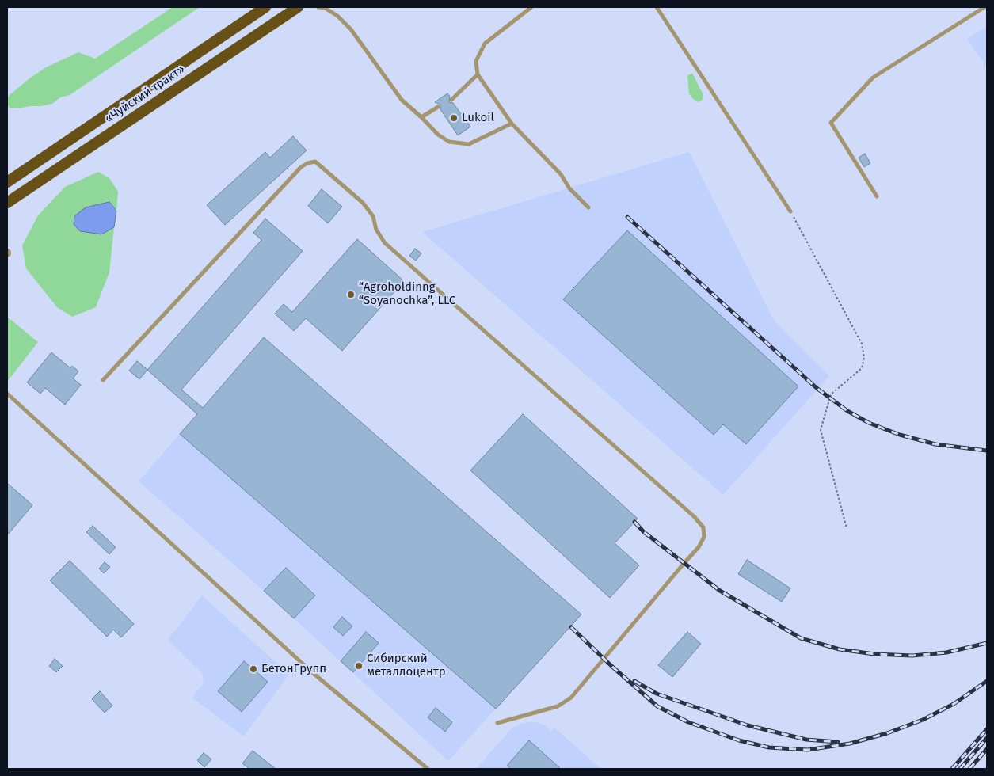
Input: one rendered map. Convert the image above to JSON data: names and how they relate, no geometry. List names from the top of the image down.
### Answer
{
  "streets": {
    "highway": ["«Чуйский тракт»"]
  },
  "places": [
    "Lukoil",
    "“Agroholdinng “Soyanochka”, LLC",
    "Сибирский металлоцентр",
    "БетонГрупп"
  ]
}
